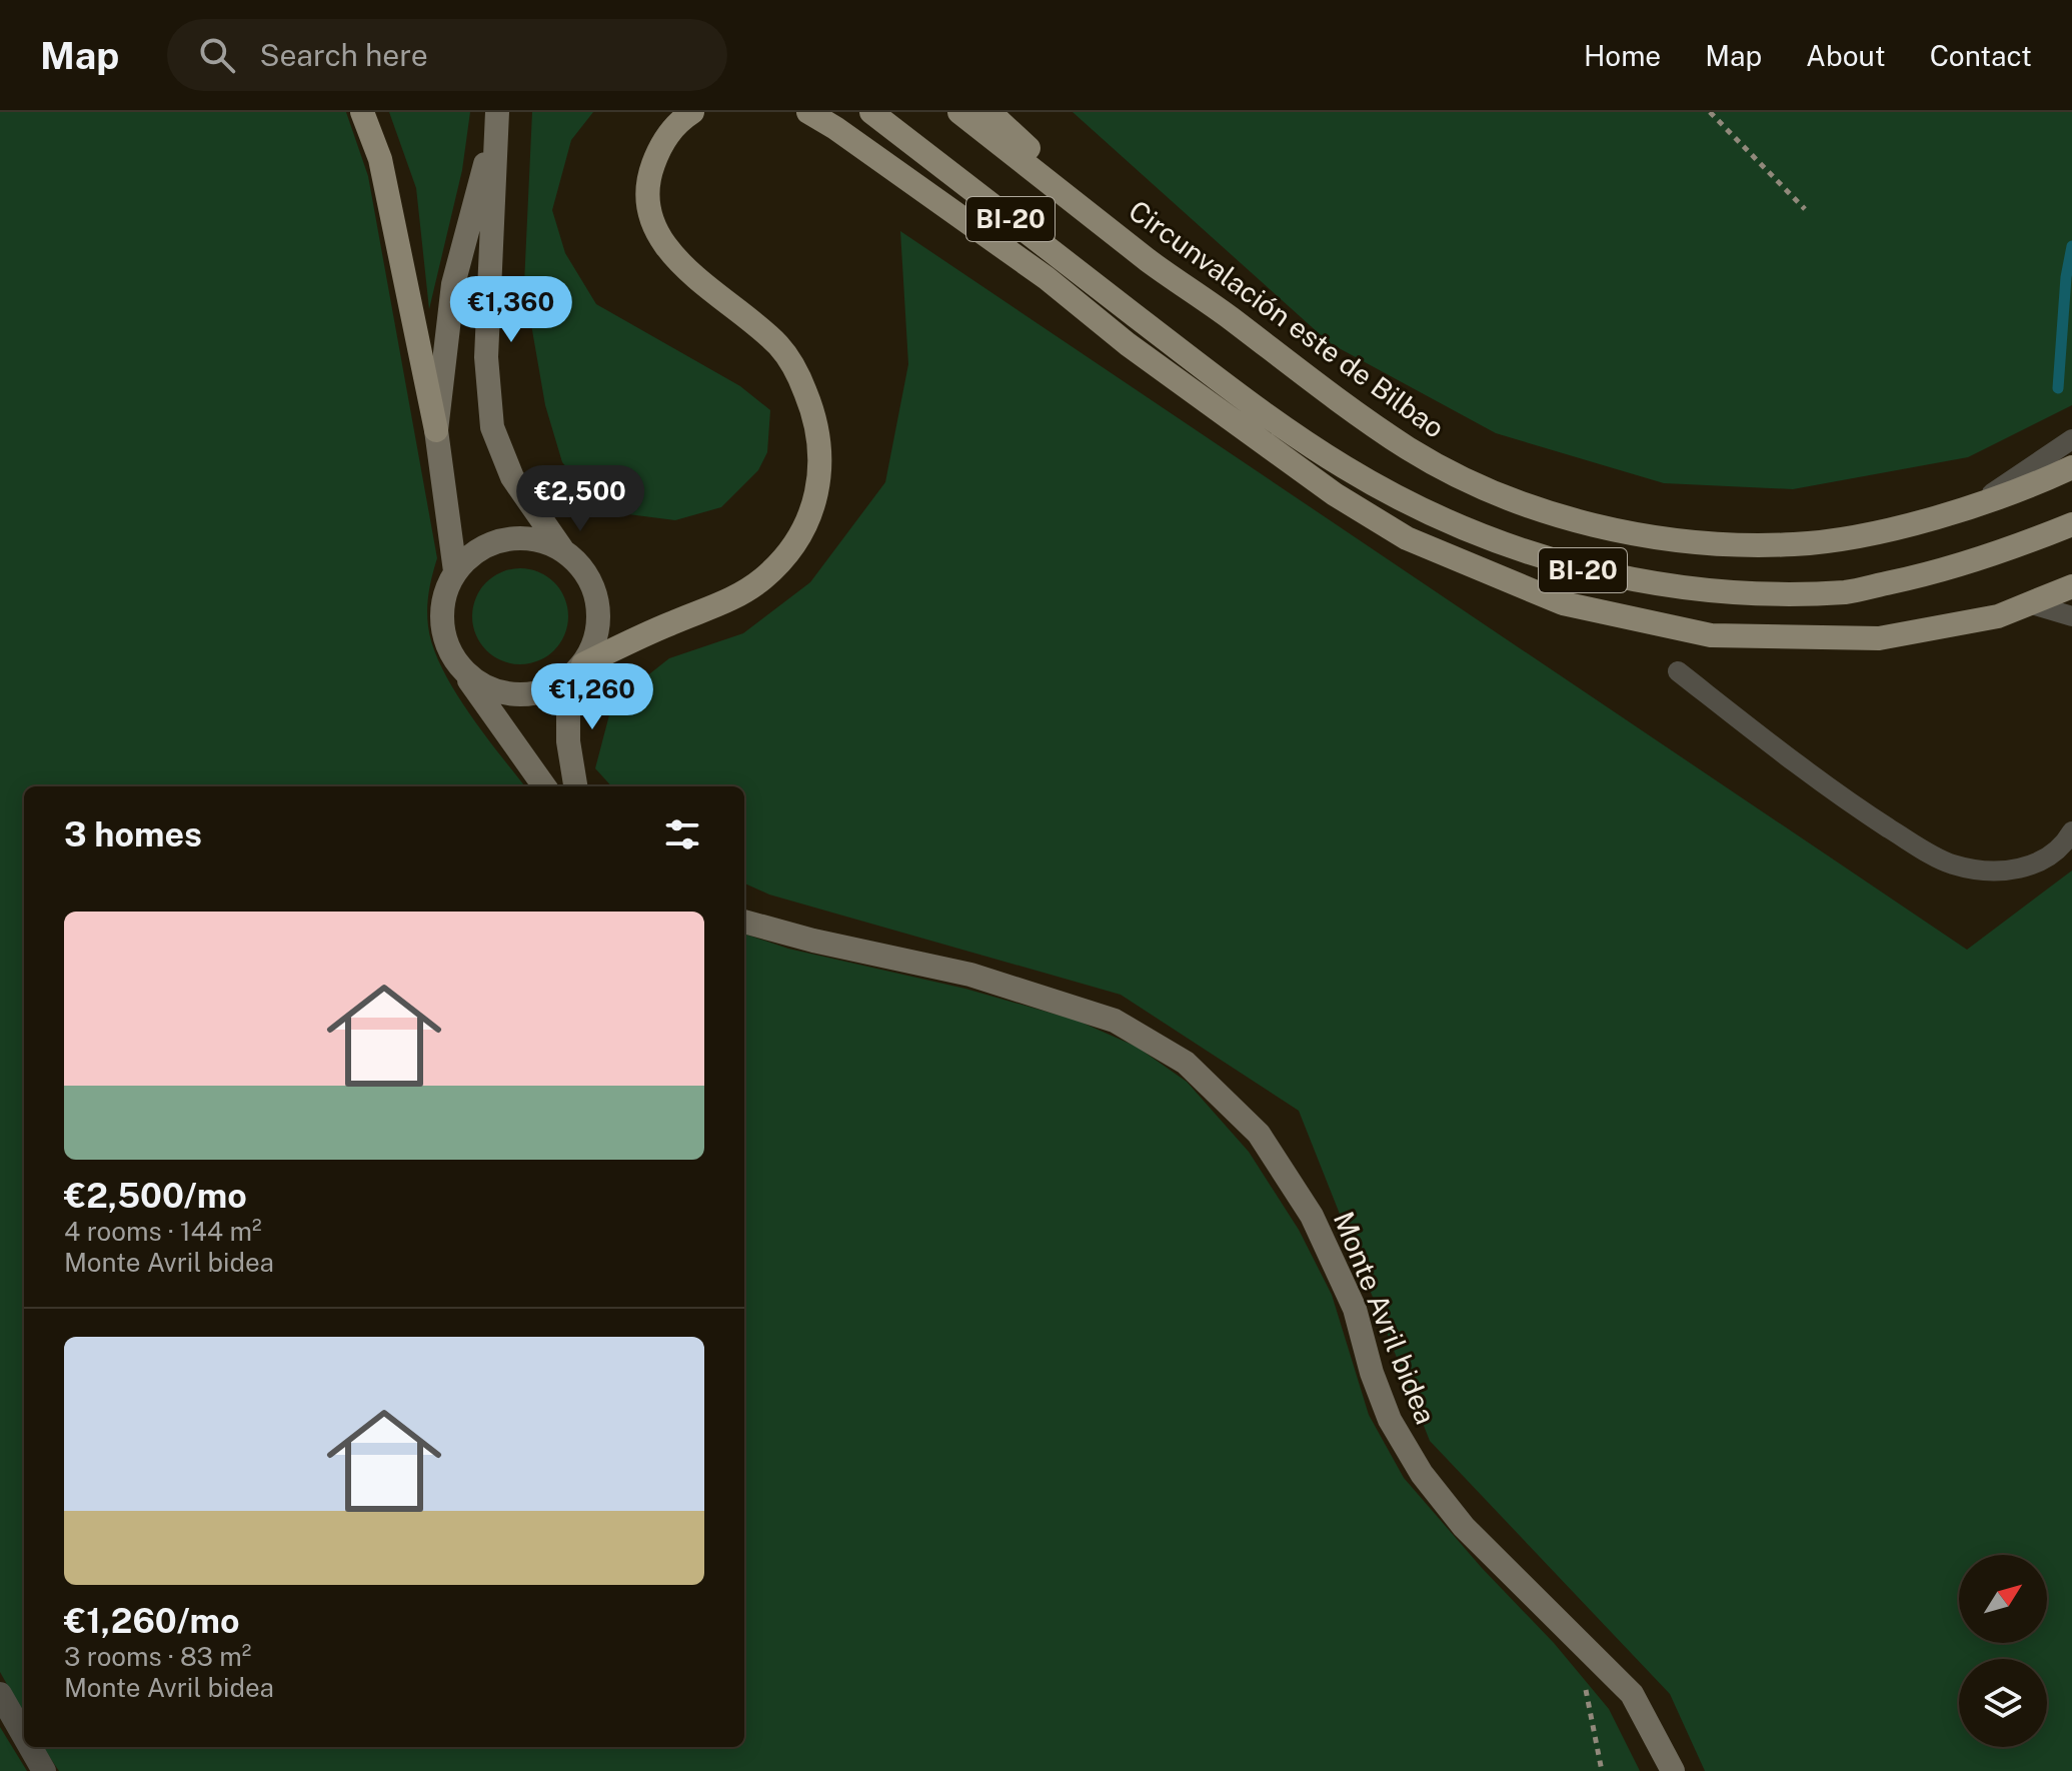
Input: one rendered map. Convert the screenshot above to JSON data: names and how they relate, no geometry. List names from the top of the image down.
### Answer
{
  "streets": {
    "main road": ["BI-20", "Circunvalación este de Bilbao"],
    "street": ["Monte Avril bidea"]
  },
  "north": "top right",
  "page": {
    "header": "Map",
    "search": "Search here",
    "nav": [
      "Home",
      "Map",
      "About",
      "Contact"
    ],
    "price": ["€1,360", "€2,500", "€1,260"],
    "heading": "3 homes",
    "list": [
      {
        "name": "€2,500/mo",
        "note": "4 rooms · 144 m² · Monte Avril bidea"
      },
      {
        "name": "€1,260/mo",
        "note": "3 rooms · 83 m² · Monte Avril bidea"
      }
    ]
  }
}
